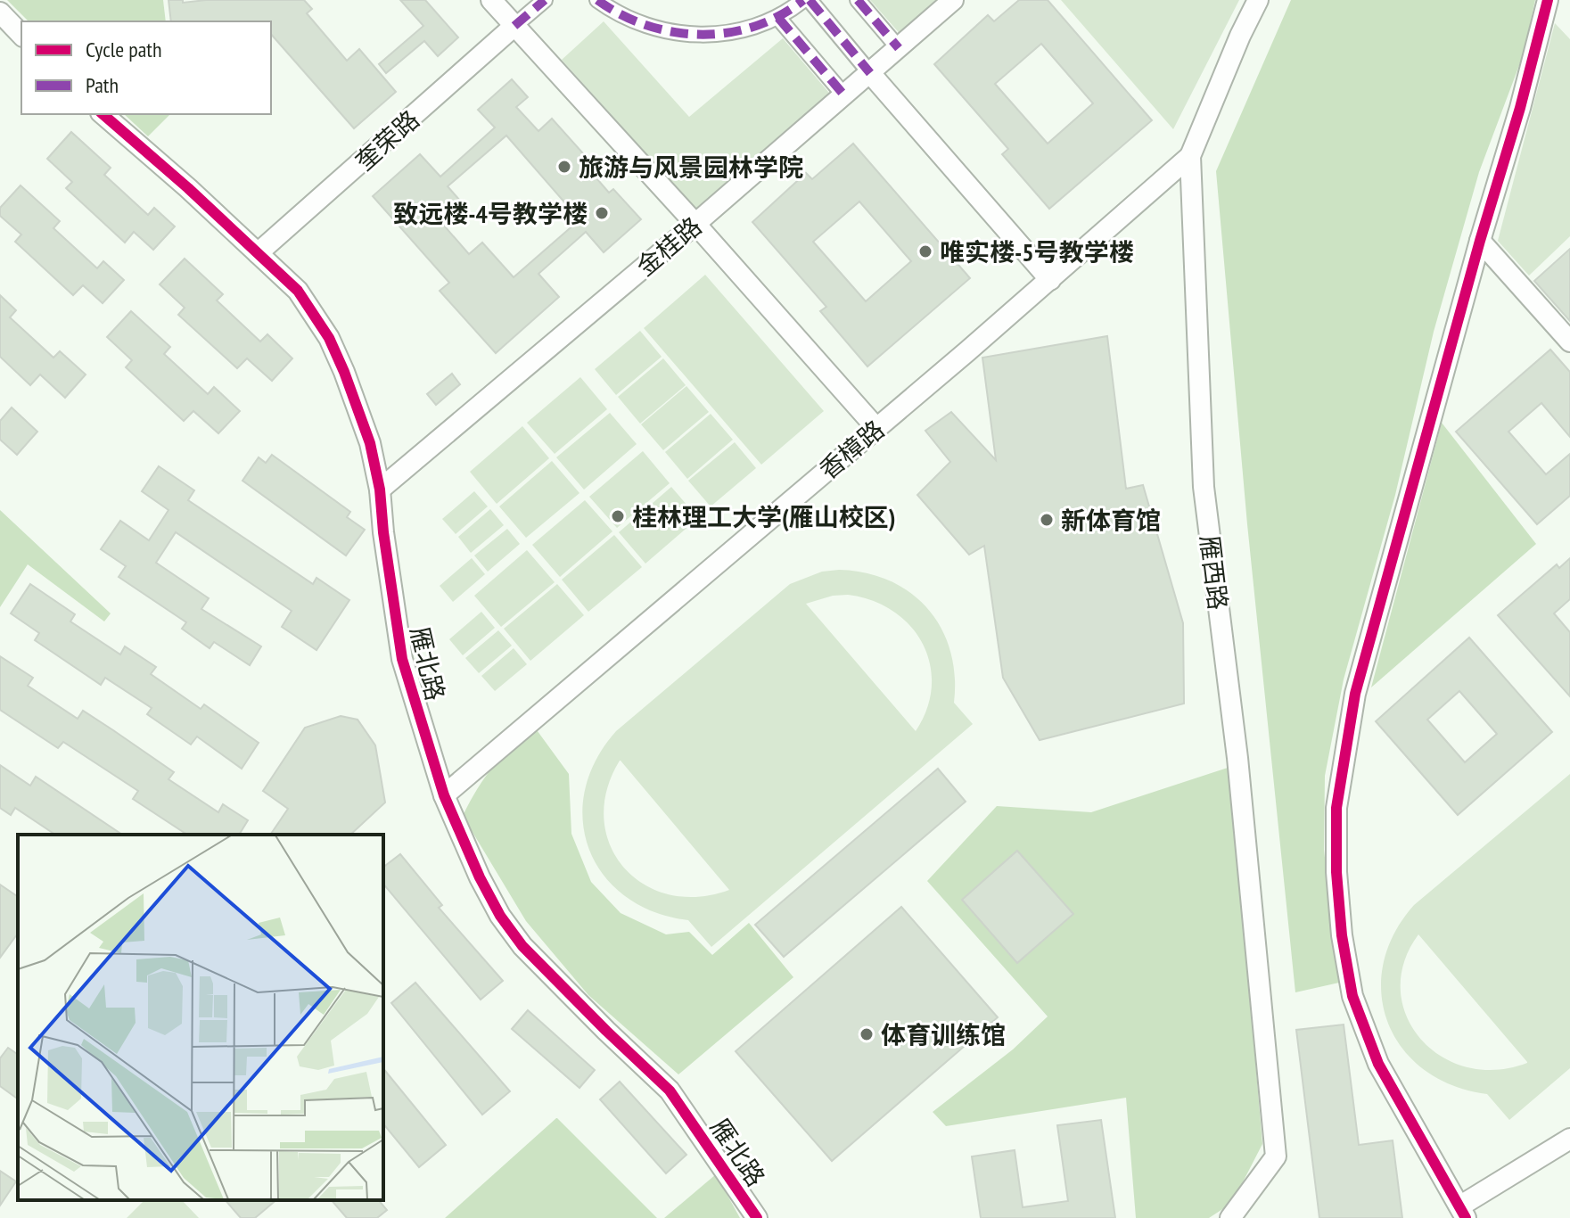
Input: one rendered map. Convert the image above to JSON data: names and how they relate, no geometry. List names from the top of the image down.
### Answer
{
  "streets": {
    "street": [
      "奎荣路",
      "金桂路",
      "香樟路",
      "雁西路",
      "雁北路"
    ]
  },
  "crossings": [
    ["奎荣路", "雁北路"],
    ["金桂路", "雁北路"],
    ["香樟路", "雁西路"],
    ["香樟路", "雁北路"]
  ],
  "places": [
    "旅游与风景园林学院",
    "致远楼-4号教学楼",
    "唯实楼-5号教学楼",
    "桂林理工大学(雁山校区)",
    "新体育馆",
    "体育训练馆"
  ],
  "legend": ["Cycle path", "Path"]
}
